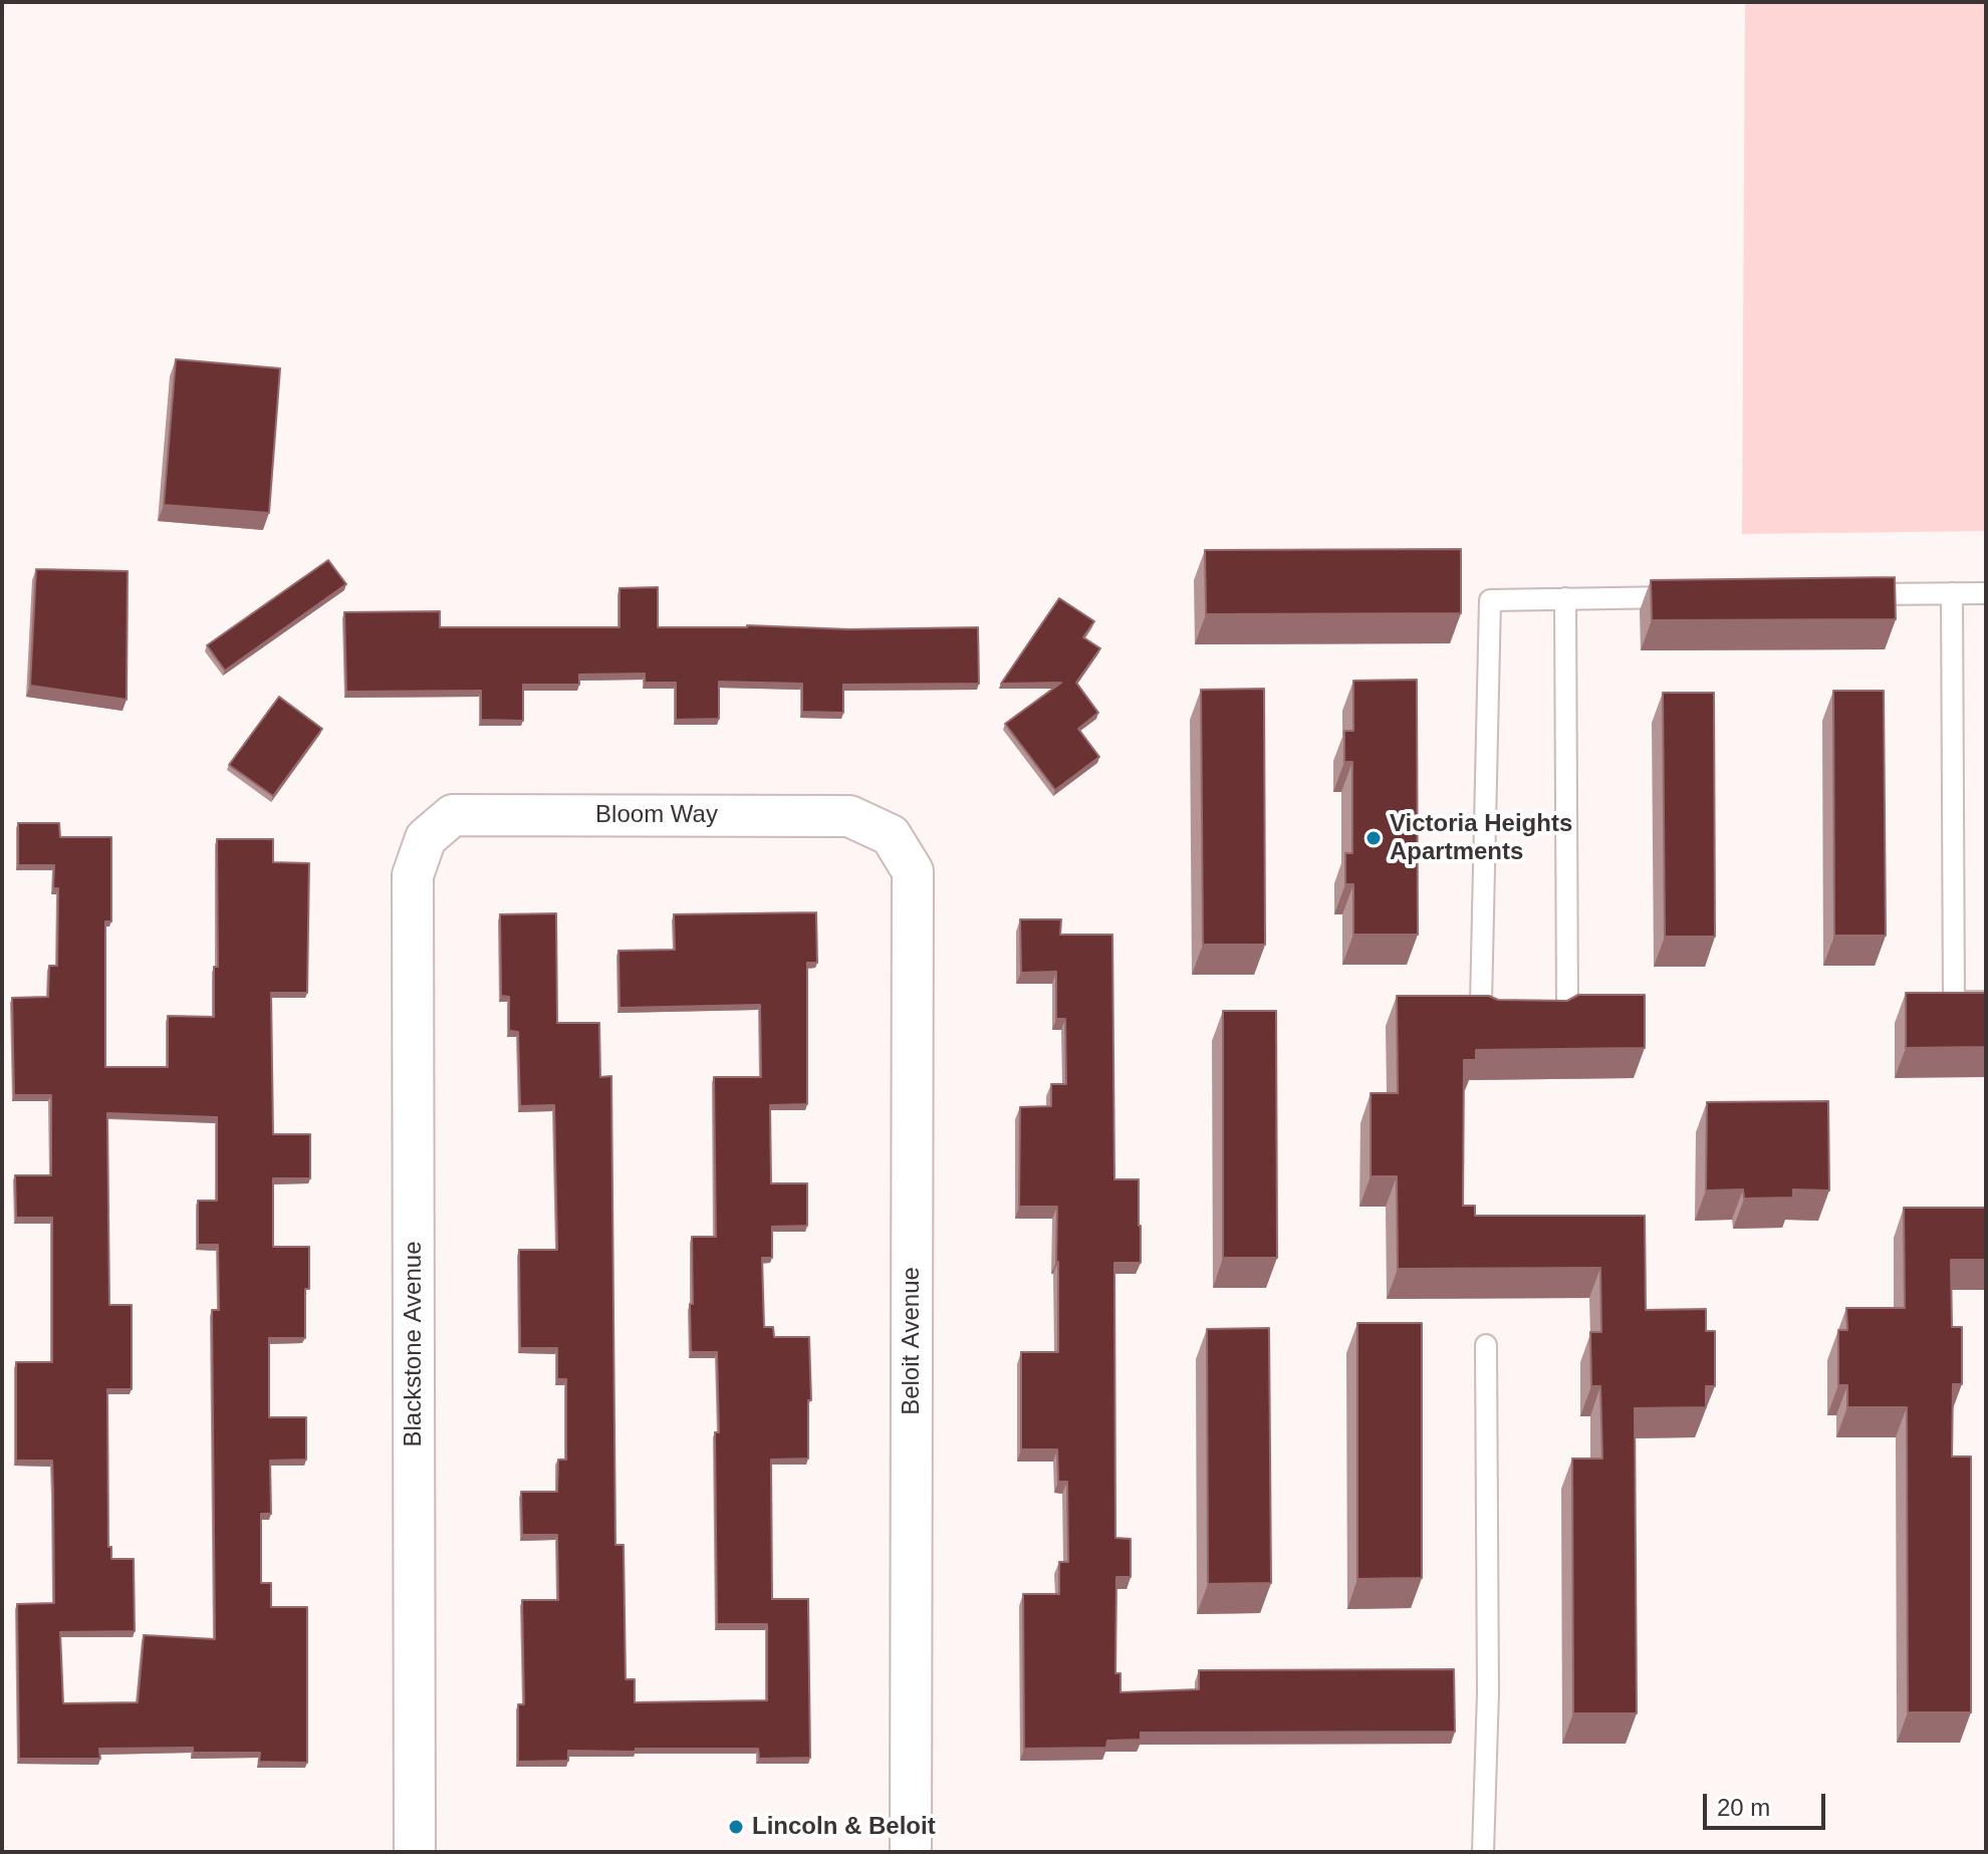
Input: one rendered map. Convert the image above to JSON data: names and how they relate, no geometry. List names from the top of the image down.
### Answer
{
  "streets": {
    "street": ["Bloom Way", "Beloit Avenue", "Blackstone Avenue"]
  },
  "crossings": [
    ["Bloom Way", "Beloit Avenue"],
    ["Bloom Way", "Blackstone Avenue"]
  ],
  "places": ["Victoria Heights Apartments", "Lincoln & Beloit"],
  "scale_bar": "20 m"
}
